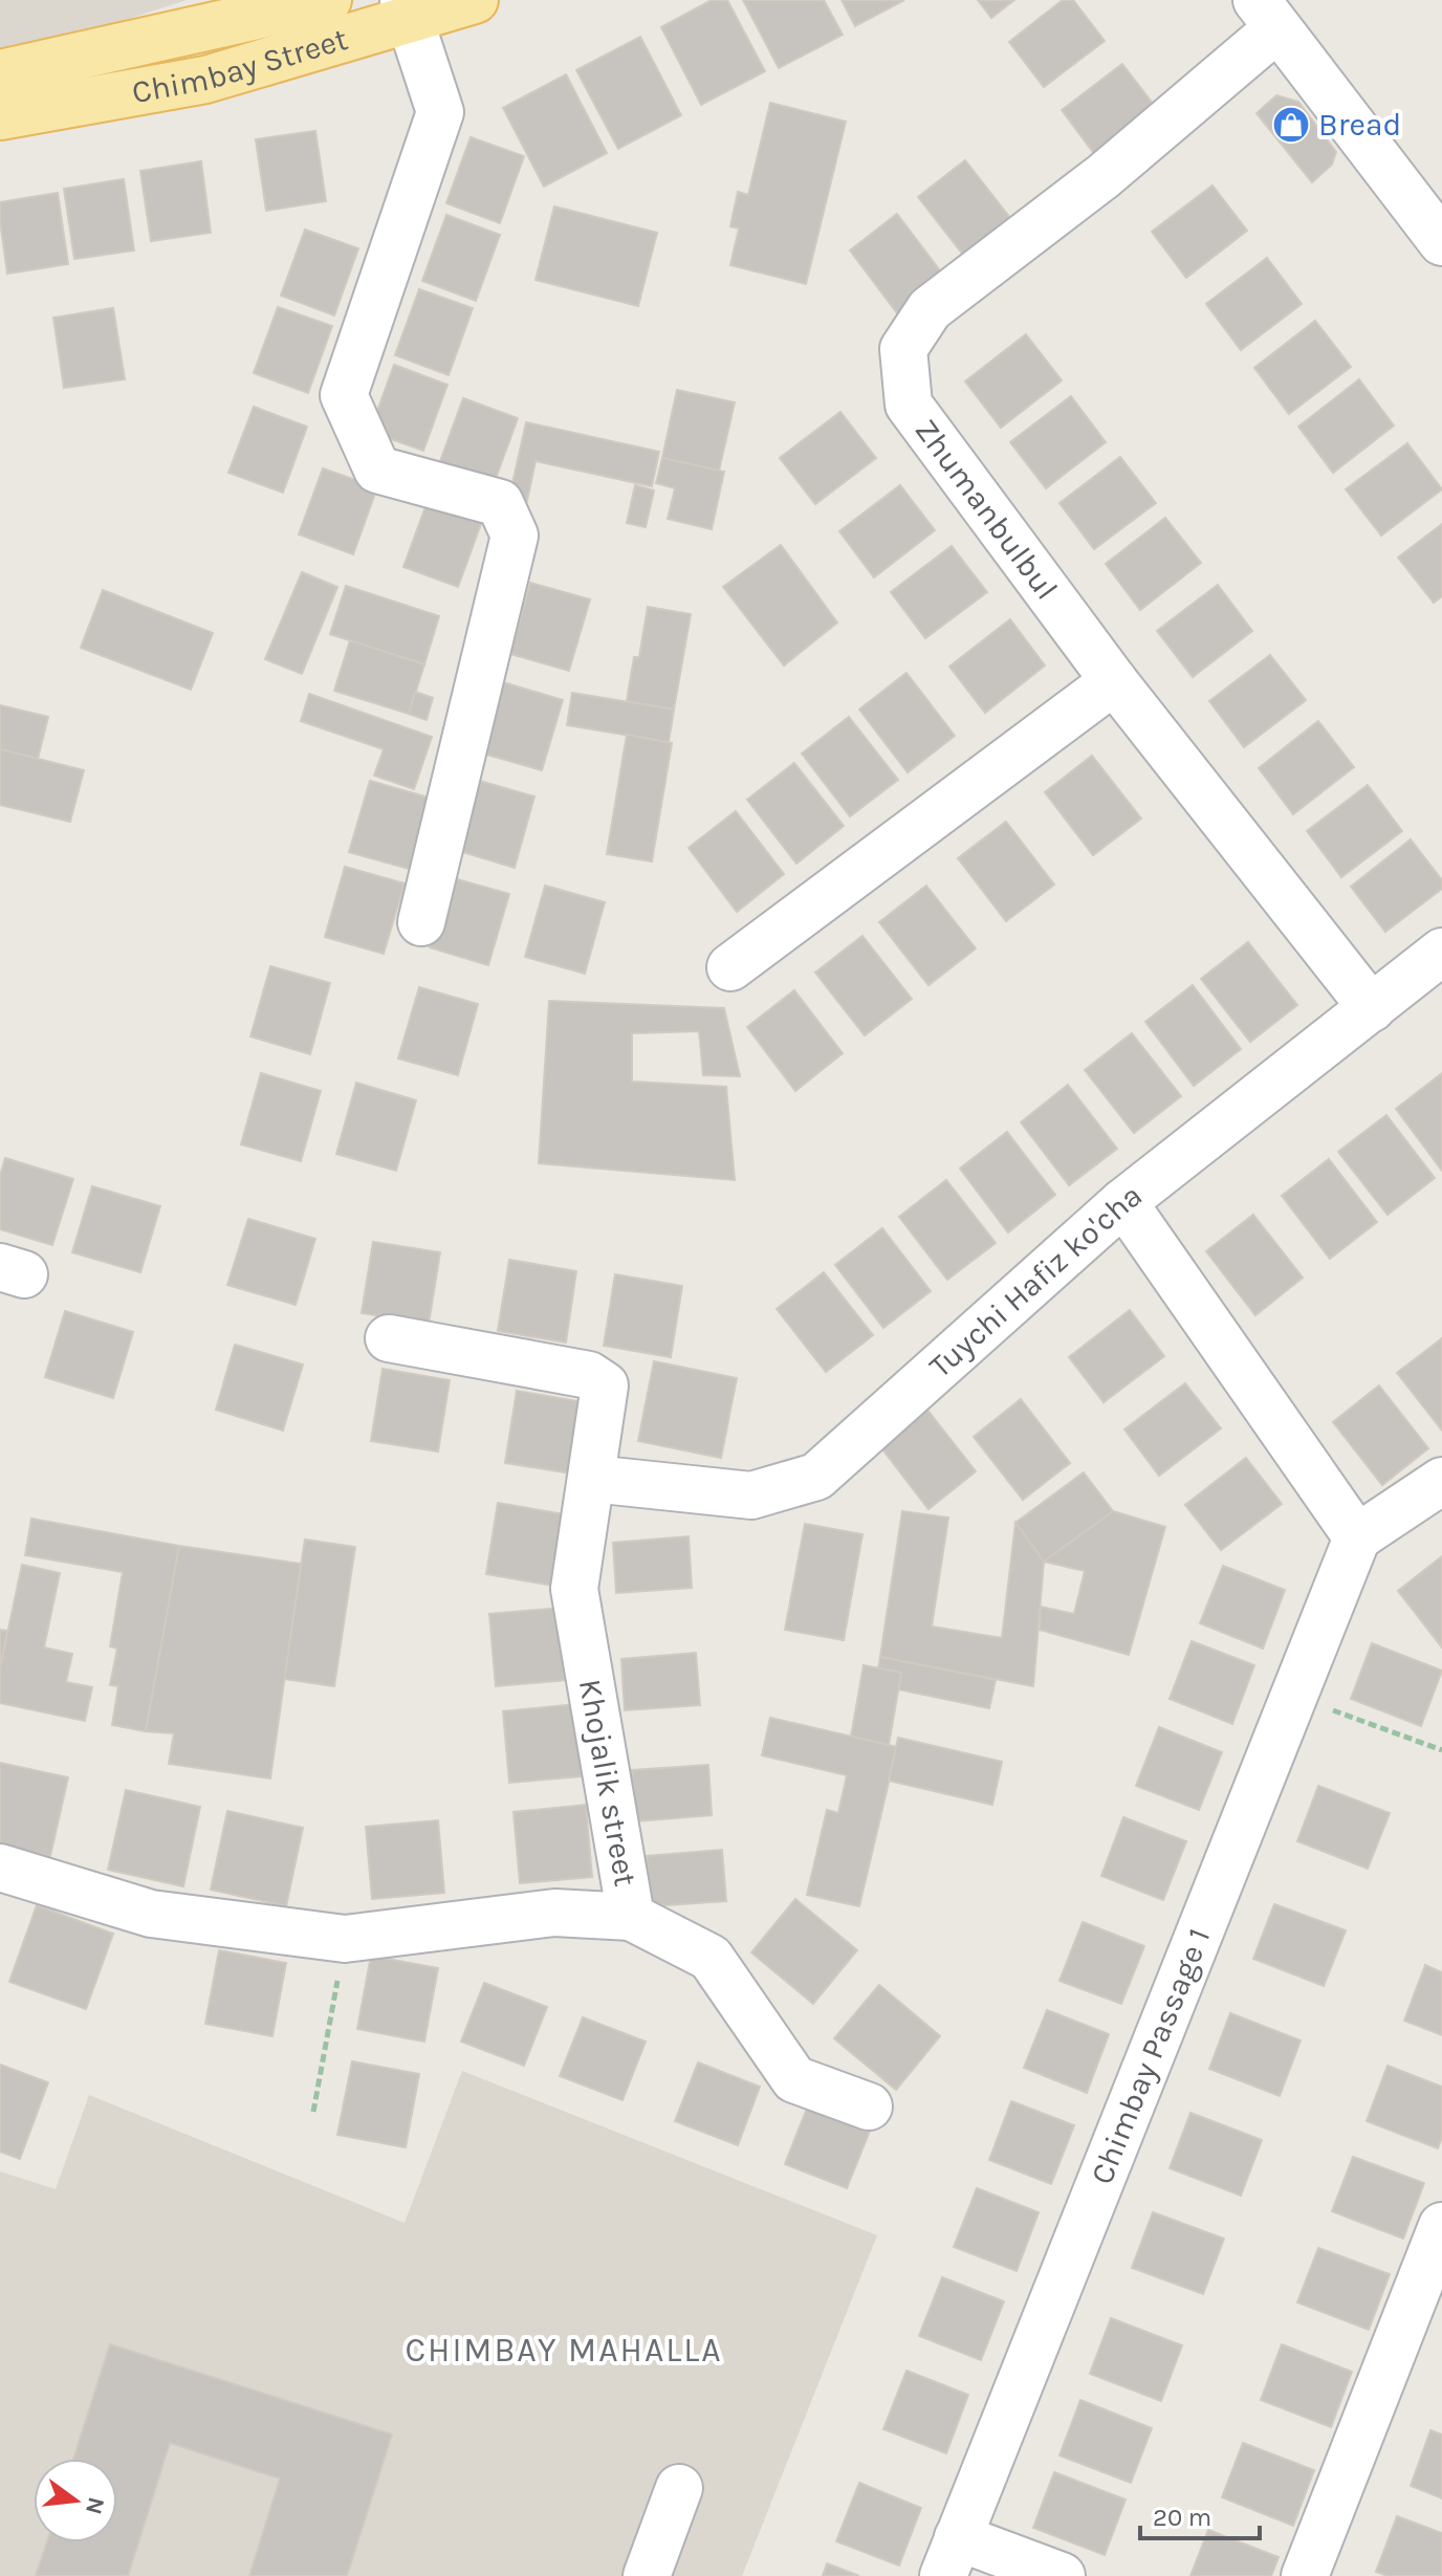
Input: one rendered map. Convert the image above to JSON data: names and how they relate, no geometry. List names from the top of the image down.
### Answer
{
  "streets": {
    "main road": ["Chimbay Street"],
    "street": [
      "Zhumanbulbul",
      "Tuychi Hafiz ko'cha",
      "Khojalik street",
      "Chimbay Passage 1"
    ]
  },
  "crossings": [
    ["Zhumanbulbul", "Tuychi Hafiz ko'cha"],
    ["Tuychi Hafiz ko'cha", "Khojalik street"]
  ],
  "districts": ["CHIMBAY MAHALLA"],
  "places": {
    "shop": ["Bread"]
  },
  "scale_bar": "20 m",
  "north": "right"
}
